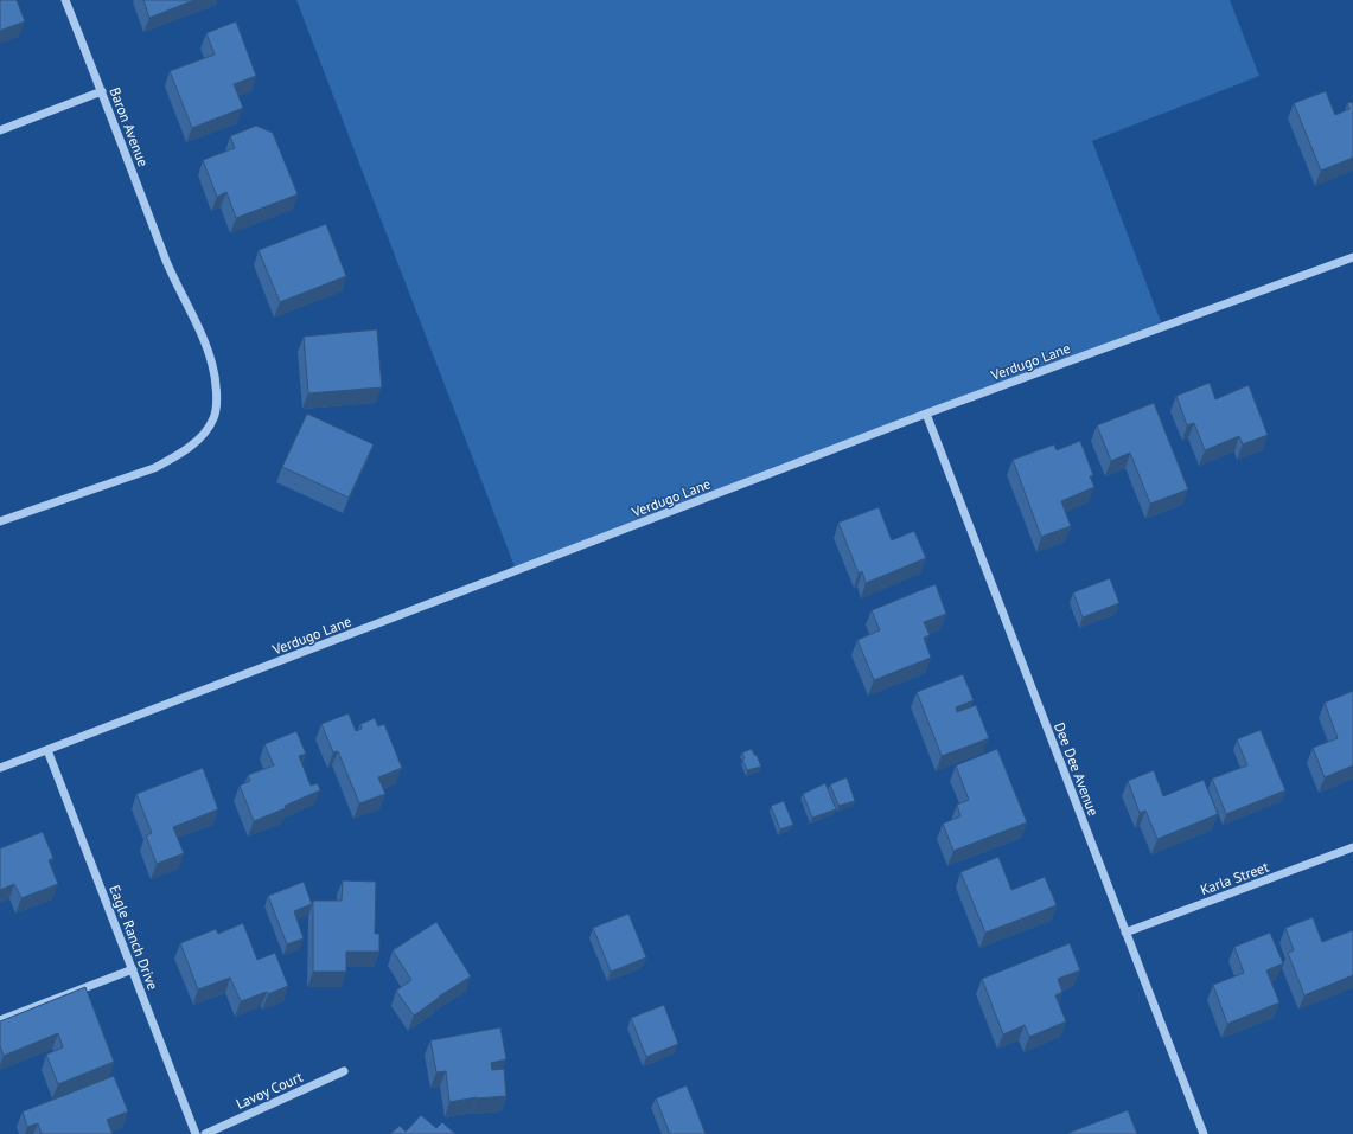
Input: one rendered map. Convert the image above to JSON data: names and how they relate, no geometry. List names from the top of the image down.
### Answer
{
  "streets": {
    "street": [
      "Baron Avenue",
      "Verdugo Lane",
      "Dee Dee Avenue",
      "Karla Street",
      "Eagle Ranch Drive",
      "Lavoy Court"
    ]
  },
  "crossings": [
    ["Verdugo Lane", "Dee Dee Avenue"],
    ["Verdugo Lane", "Eagle Ranch Drive"],
    ["Dee Dee Avenue", "Karla Street"]
  ]
}
